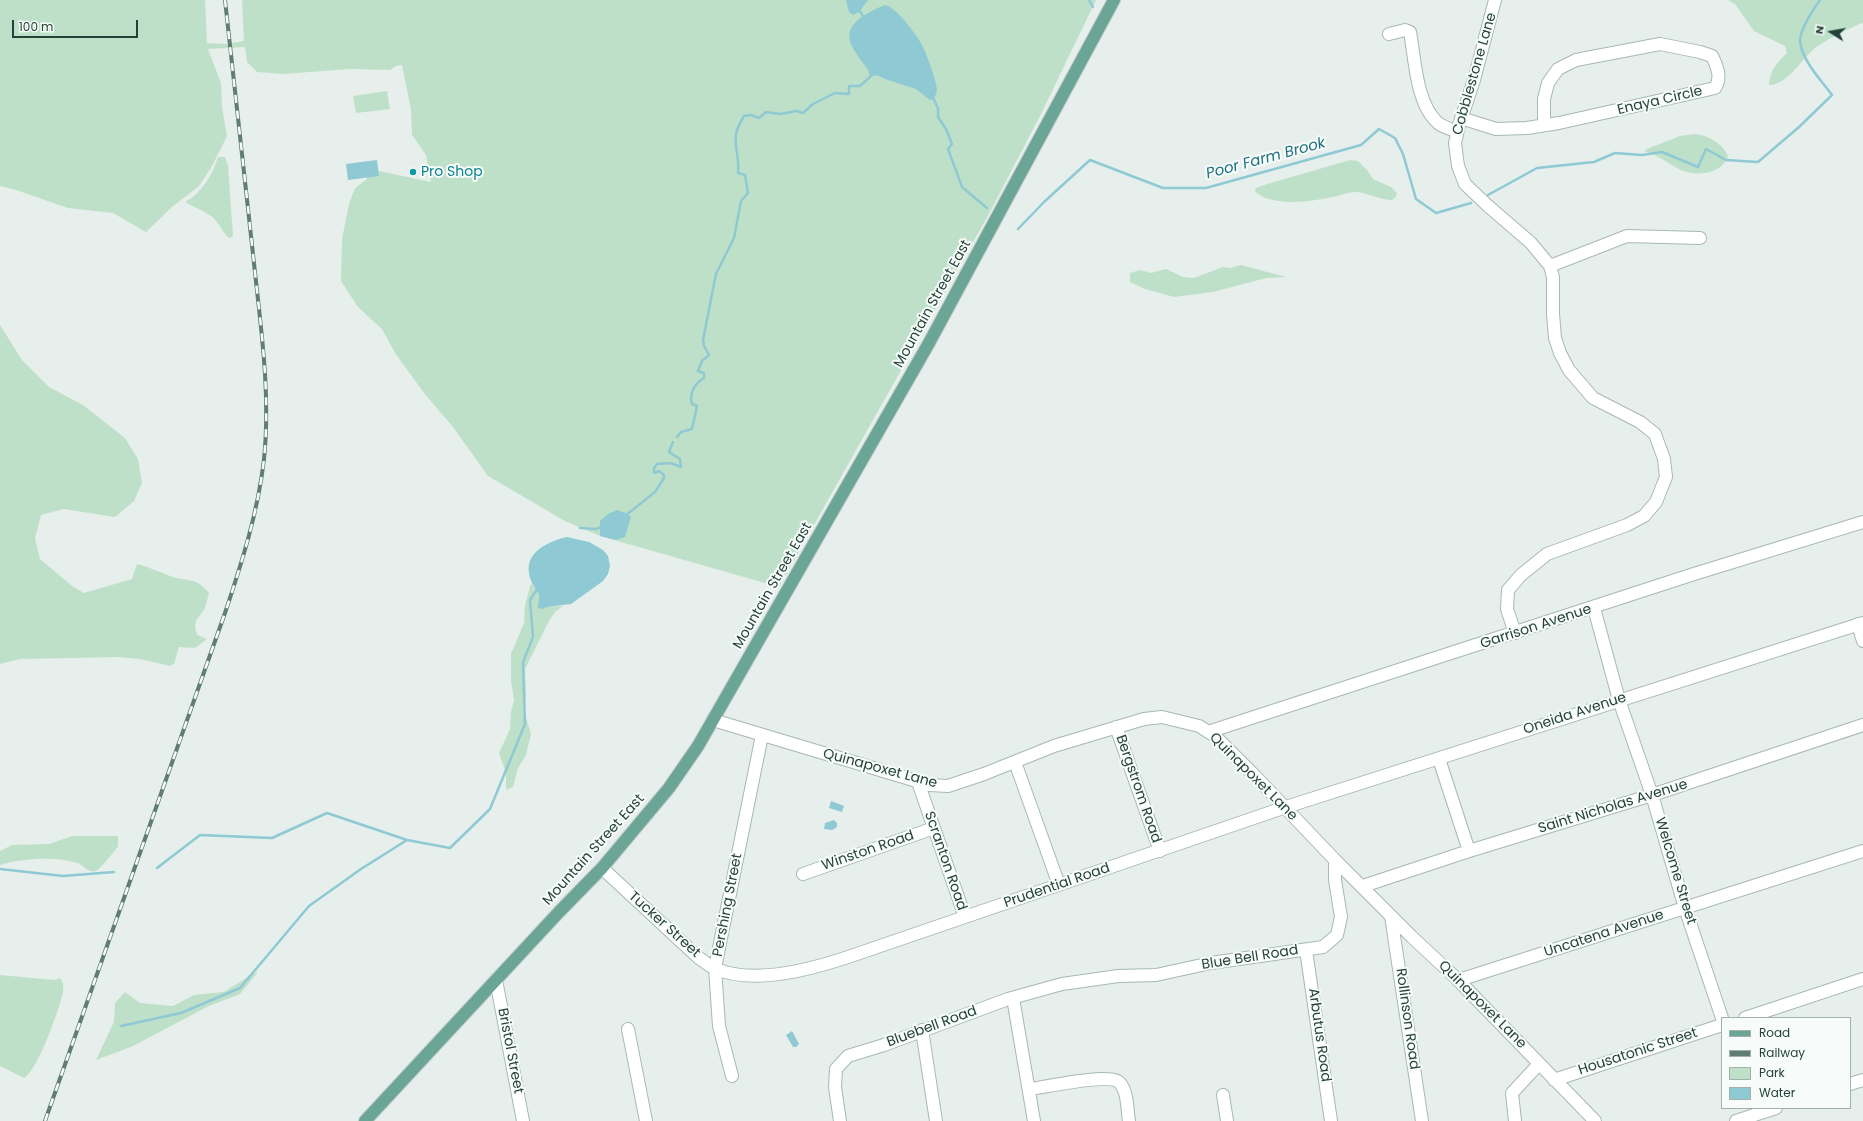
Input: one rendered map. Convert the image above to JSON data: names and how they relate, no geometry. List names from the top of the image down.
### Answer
{
  "streets": {
    "main road": ["Mountain Street East"],
    "street": [
      "Cobblestone Lane",
      "Enaya Circle",
      "Garrison Avenue",
      "Oneida Avenue",
      "Quinapoxet Lane",
      "Bergstrom Road",
      "Saint Nicholas Avenue",
      "Winston Road",
      "Scranton Road",
      "Welcome Street",
      "Prudential Road",
      "Pershing Street",
      "Tucker Street",
      "Uncatena Avenue",
      "Blue Bell Road",
      "Rollinson Road",
      "Bluebell Road",
      "Arbutus Road",
      "Bristol Street",
      "Housatonic Street"
    ]
  },
  "crossings": [
    ["Cobblestone Lane", "Enaya Circle"],
    ["Mountain Street East", "Quinapoxet Lane"],
    ["Mountain Street East", "Tucker Street"],
    ["Mountain Street East", "Bristol Street"],
    ["Garrison Avenue", "Quinapoxet Lane"],
    ["Garrison Avenue", "Welcome Street"],
    ["Oneida Avenue", "Quinapoxet Lane"],
    ["Oneida Avenue", "Welcome Street"],
    ["Oneida Avenue", "Prudential Road"],
    ["Quinapoxet Lane", "Bergstrom Road"],
    ["Quinapoxet Lane", "Saint Nicholas Avenue"],
    ["Quinapoxet Lane", "Scranton Road"],
    ["Quinapoxet Lane", "Prudential Road"],
    ["Quinapoxet Lane", "Pershing Street"],
    ["Quinapoxet Lane", "Uncatena Avenue"],
    ["Quinapoxet Lane", "Blue Bell Road"],
    ["Quinapoxet Lane", "Rollinson Road"],
    ["Quinapoxet Lane", "Housatonic Street"],
    ["Bergstrom Road", "Prudential Road"],
    ["Saint Nicholas Avenue", "Welcome Street"],
    ["Winston Road", "Scranton Road"],
    ["Scranton Road", "Prudential Road"],
    ["Welcome Street", "Uncatena Avenue"],
    ["Prudential Road", "Tucker Street"],
    ["Pershing Street", "Tucker Street"],
    ["Blue Bell Road", "Bluebell Road"],
    ["Blue Bell Road", "Arbutus Road"]
  ],
  "water": ["Poor Farm Brook"],
  "places": ["Pro Shop"],
  "legend": [
    "Road",
    "Railway",
    "Park",
    "Water"
  ],
  "scale_bar": "100 m",
  "north": "left"
}
